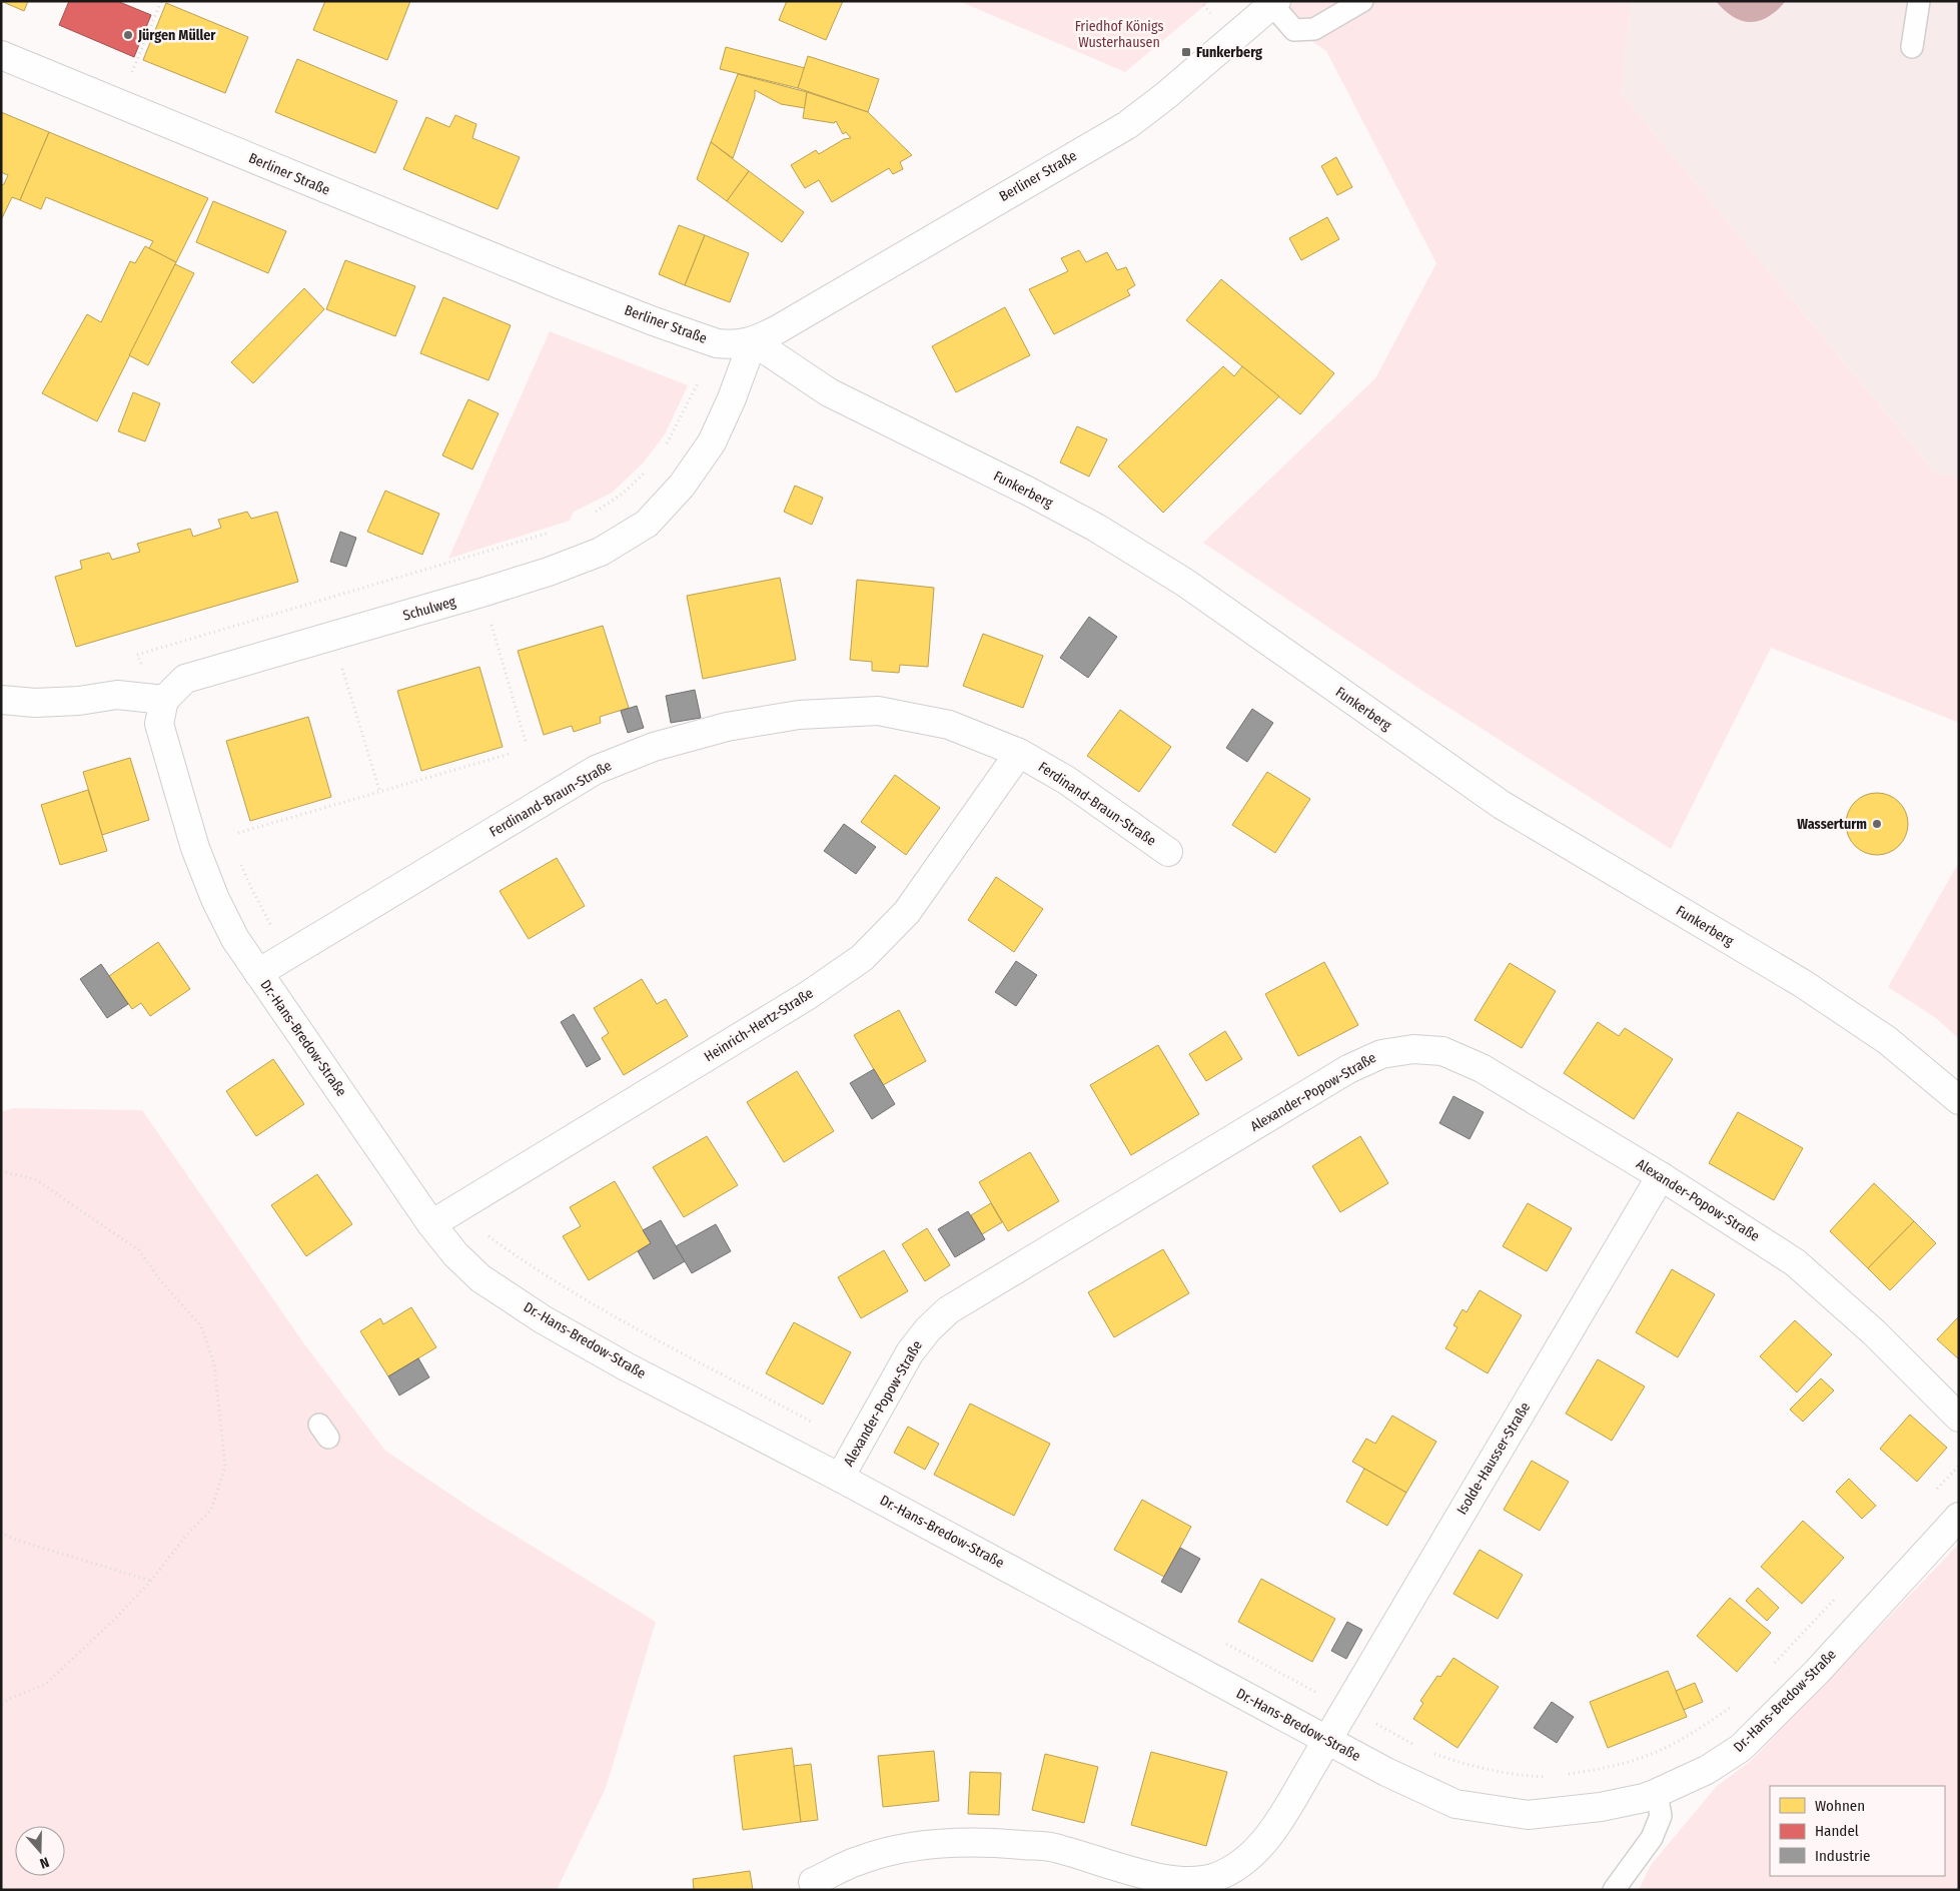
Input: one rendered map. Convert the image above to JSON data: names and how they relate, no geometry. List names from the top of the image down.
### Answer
{
  "streets": {
    "street": [
      "Berliner Straße",
      "Funkerberg",
      "Schulweg",
      "Ferdinand-Braun-Straße",
      "Heinrich-Hertz-Straße",
      "Dr.-Hans-Bredow-Straße",
      "Alexander-Popow-Straße",
      "Isolde-Hausser-Straße"
    ]
  },
  "crossings": [
    ["Berliner Straße", "Funkerberg"],
    ["Berliner Straße", "Schulweg"],
    ["Funkerberg", "Schulweg"],
    ["Schulweg", "Dr.-Hans-Bredow-Straße"],
    ["Ferdinand-Braun-Straße", "Heinrich-Hertz-Straße"],
    ["Ferdinand-Braun-Straße", "Dr.-Hans-Bredow-Straße"],
    ["Heinrich-Hertz-Straße", "Dr.-Hans-Bredow-Straße"],
    ["Dr.-Hans-Bredow-Straße", "Alexander-Popow-Straße"],
    ["Dr.-Hans-Bredow-Straße", "Isolde-Hausser-Straße"],
    ["Alexander-Popow-Straße", "Isolde-Hausser-Straße"]
  ],
  "parks": ["Friedhof Königs Wusterhausen"],
  "places": {
    "other": ["Jürgen Müller", "Wasserturm"],
    "transit": ["Funkerberg"]
  },
  "legend": ["Wohnen", "Handel", "Industrie"],
  "north": "bottom"
}
